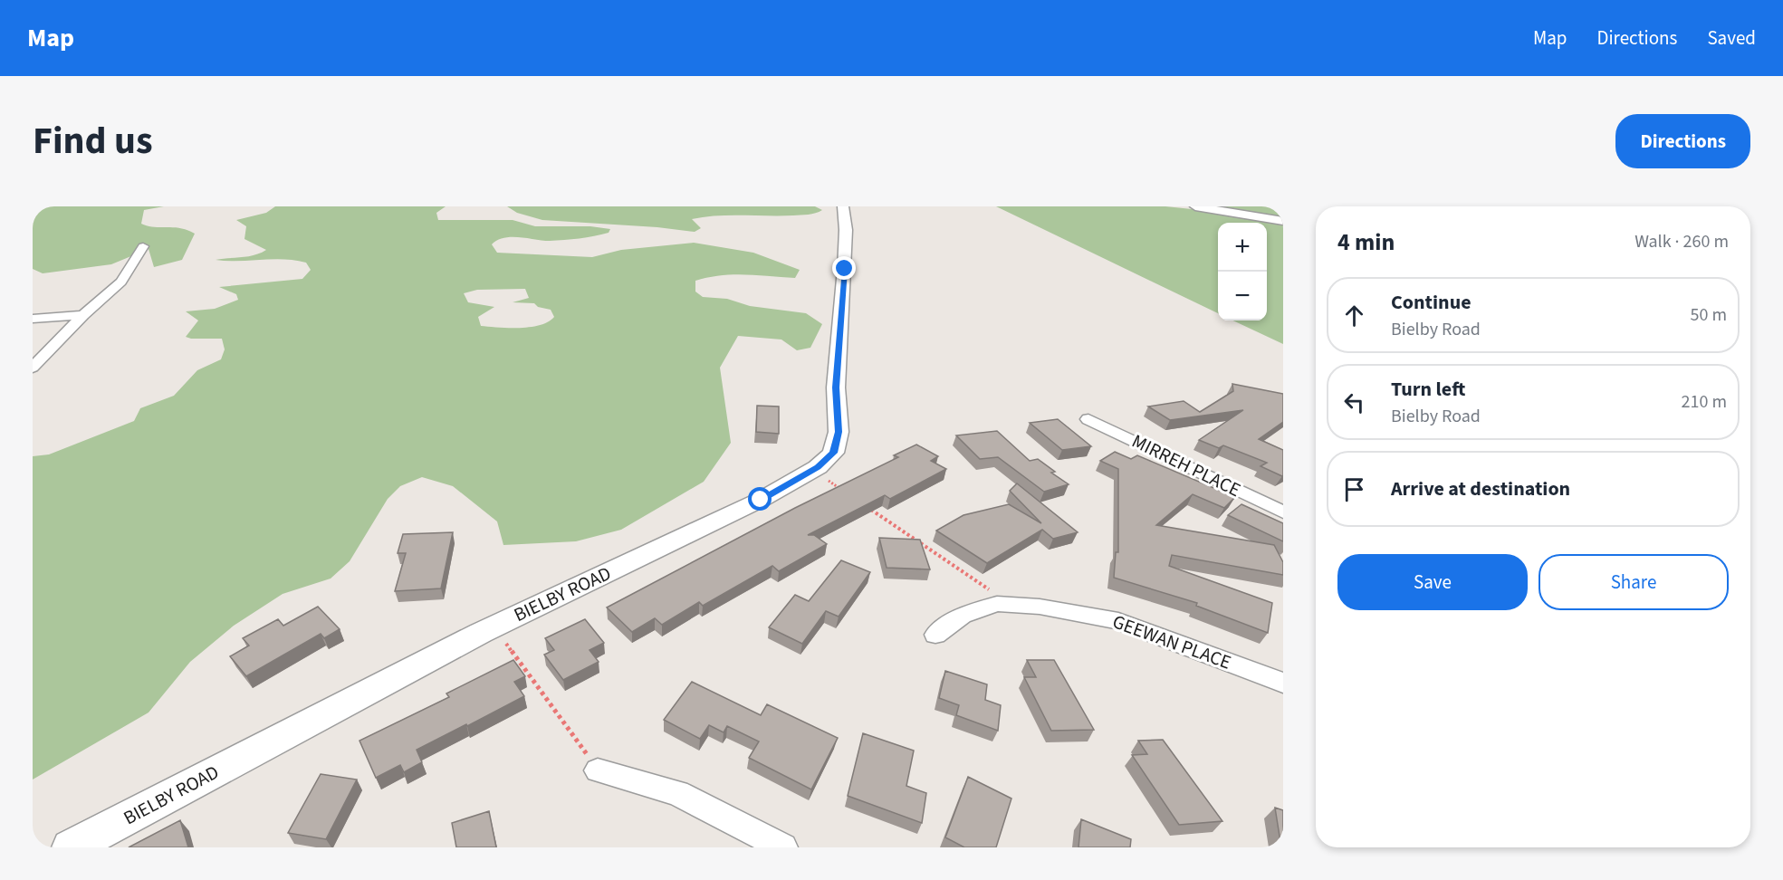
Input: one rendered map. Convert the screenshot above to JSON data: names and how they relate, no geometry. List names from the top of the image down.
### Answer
{
  "streets": {
    "street": ["MIRREH PLACE", "BIELBY ROAD", "GEEWAN PLACE"]
  },
  "page": {
    "header": "Map",
    "nav": ["Map", "Directions", "Saved"],
    "title": "Find us",
    "buttons": [
      "Directions",
      ["Save", "Share"]
    ],
    "heading": ["4 min", "Walk · 260 m"],
    "map_buttons": ["+", "−"],
    "list": [
      ["Continue", "Bielby Road", "50 m"],
      ["Turn left", "Bielby Road", "210 m"],
      "Arrive at destination"
    ]
  }
}
